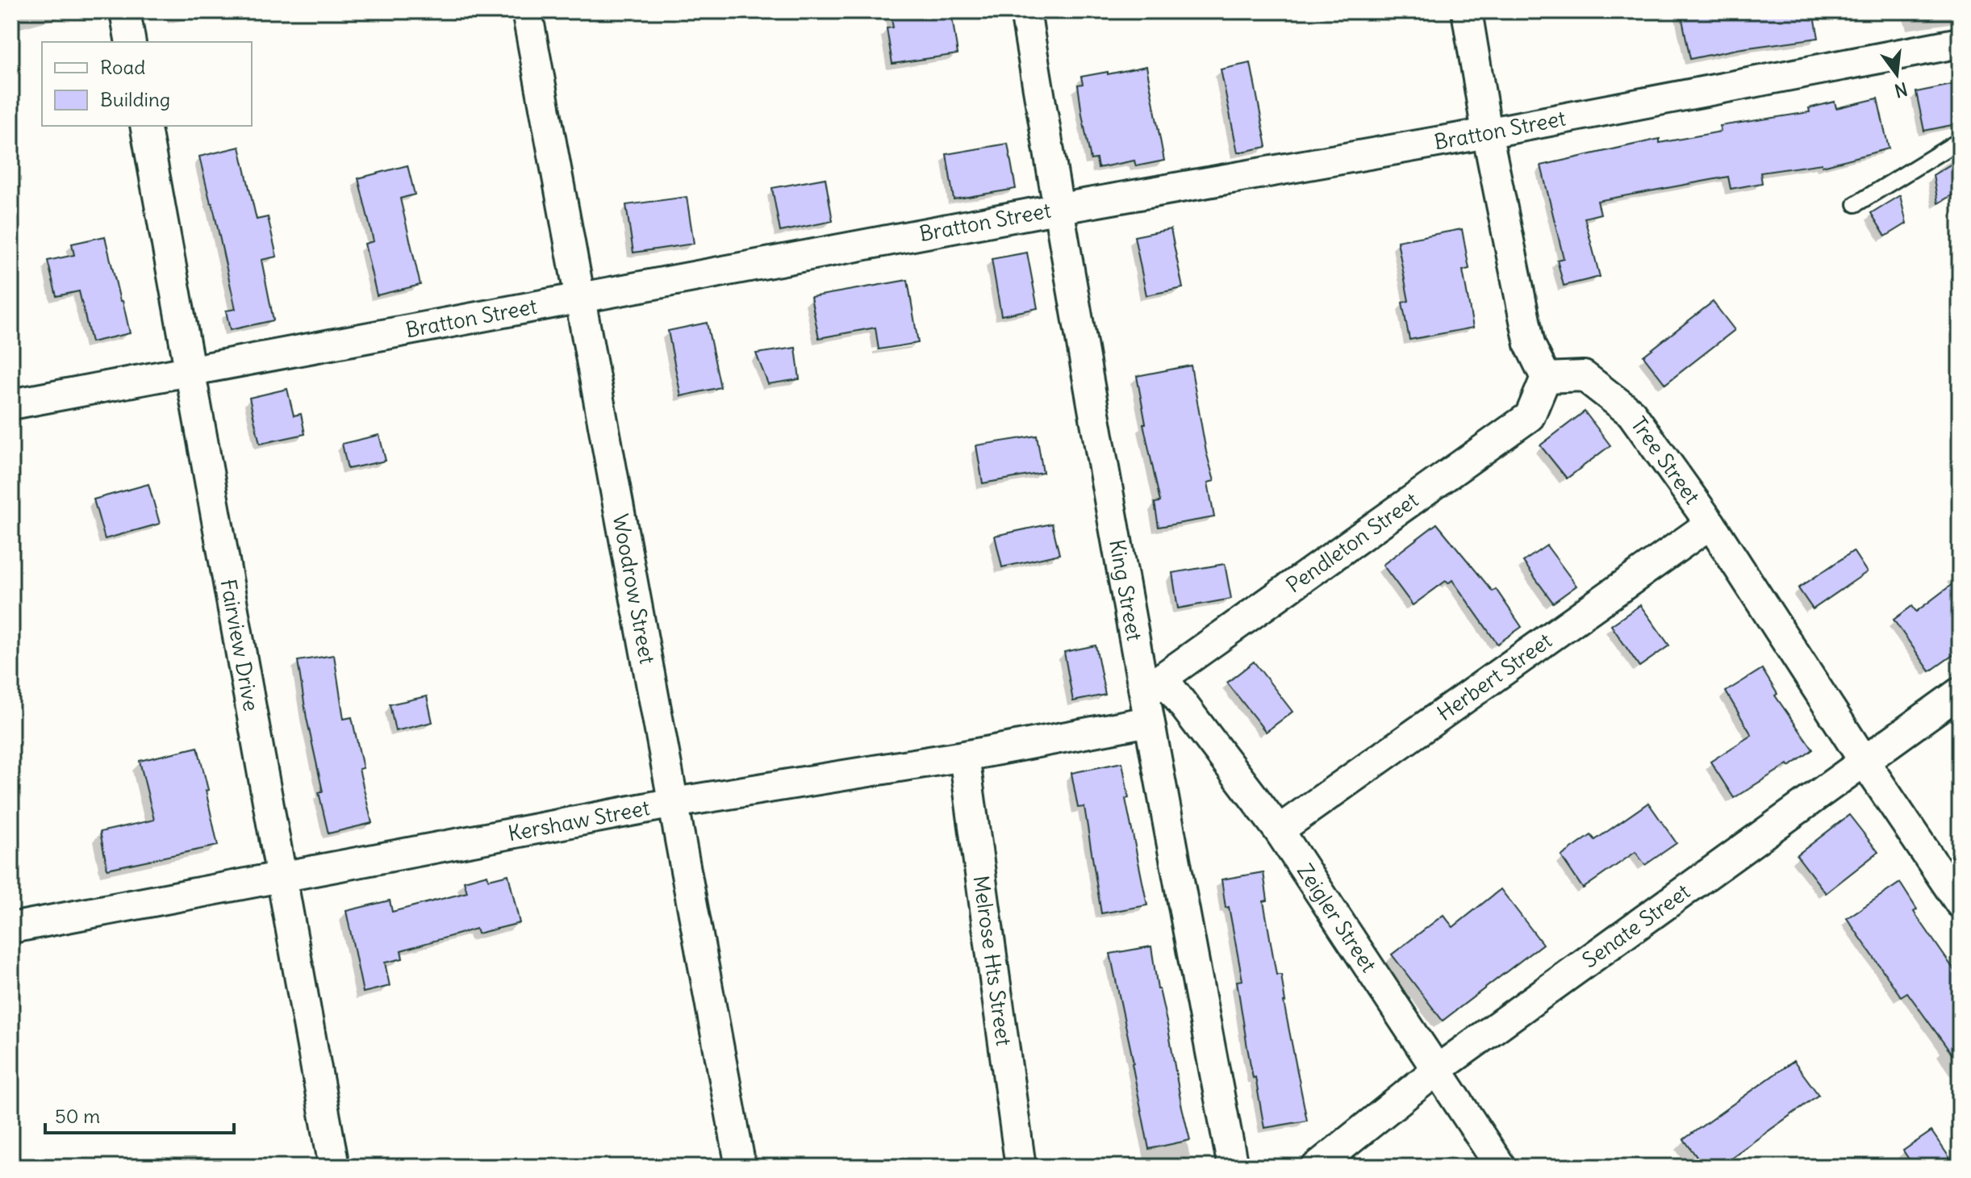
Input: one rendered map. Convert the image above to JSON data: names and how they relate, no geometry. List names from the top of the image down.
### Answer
{
  "streets": {
    "street": [
      "Bratton Street",
      "Tree Street",
      "Pendleton Street",
      "Woodrow Street",
      "King Street",
      "Fairview Drive",
      "Herbert Street",
      "Kershaw Street",
      "Zeigler Street",
      "Senate Street",
      "Melrose Hts Street"
    ]
  },
  "crossings": [
    ["Bratton Street", "Woodrow Street"],
    ["Bratton Street", "King Street"],
    ["Bratton Street", "Fairview Drive"],
    ["Tree Street", "Pendleton Street"],
    ["Tree Street", "Herbert Street"],
    ["Tree Street", "Senate Street"],
    ["Pendleton Street", "King Street"],
    ["Pendleton Street", "Kershaw Street"],
    ["Pendleton Street", "Zeigler Street"],
    ["Woodrow Street", "Kershaw Street"],
    ["King Street", "Kershaw Street"],
    ["King Street", "Zeigler Street"],
    ["Fairview Drive", "Kershaw Street"],
    ["Herbert Street", "Zeigler Street"],
    ["Kershaw Street", "Zeigler Street"],
    ["Kershaw Street", "Melrose Hts Street"],
    ["Zeigler Street", "Senate Street"]
  ],
  "legend": ["Road", "Building"],
  "scale_bar": "50 m",
  "north": "bottom"
}
